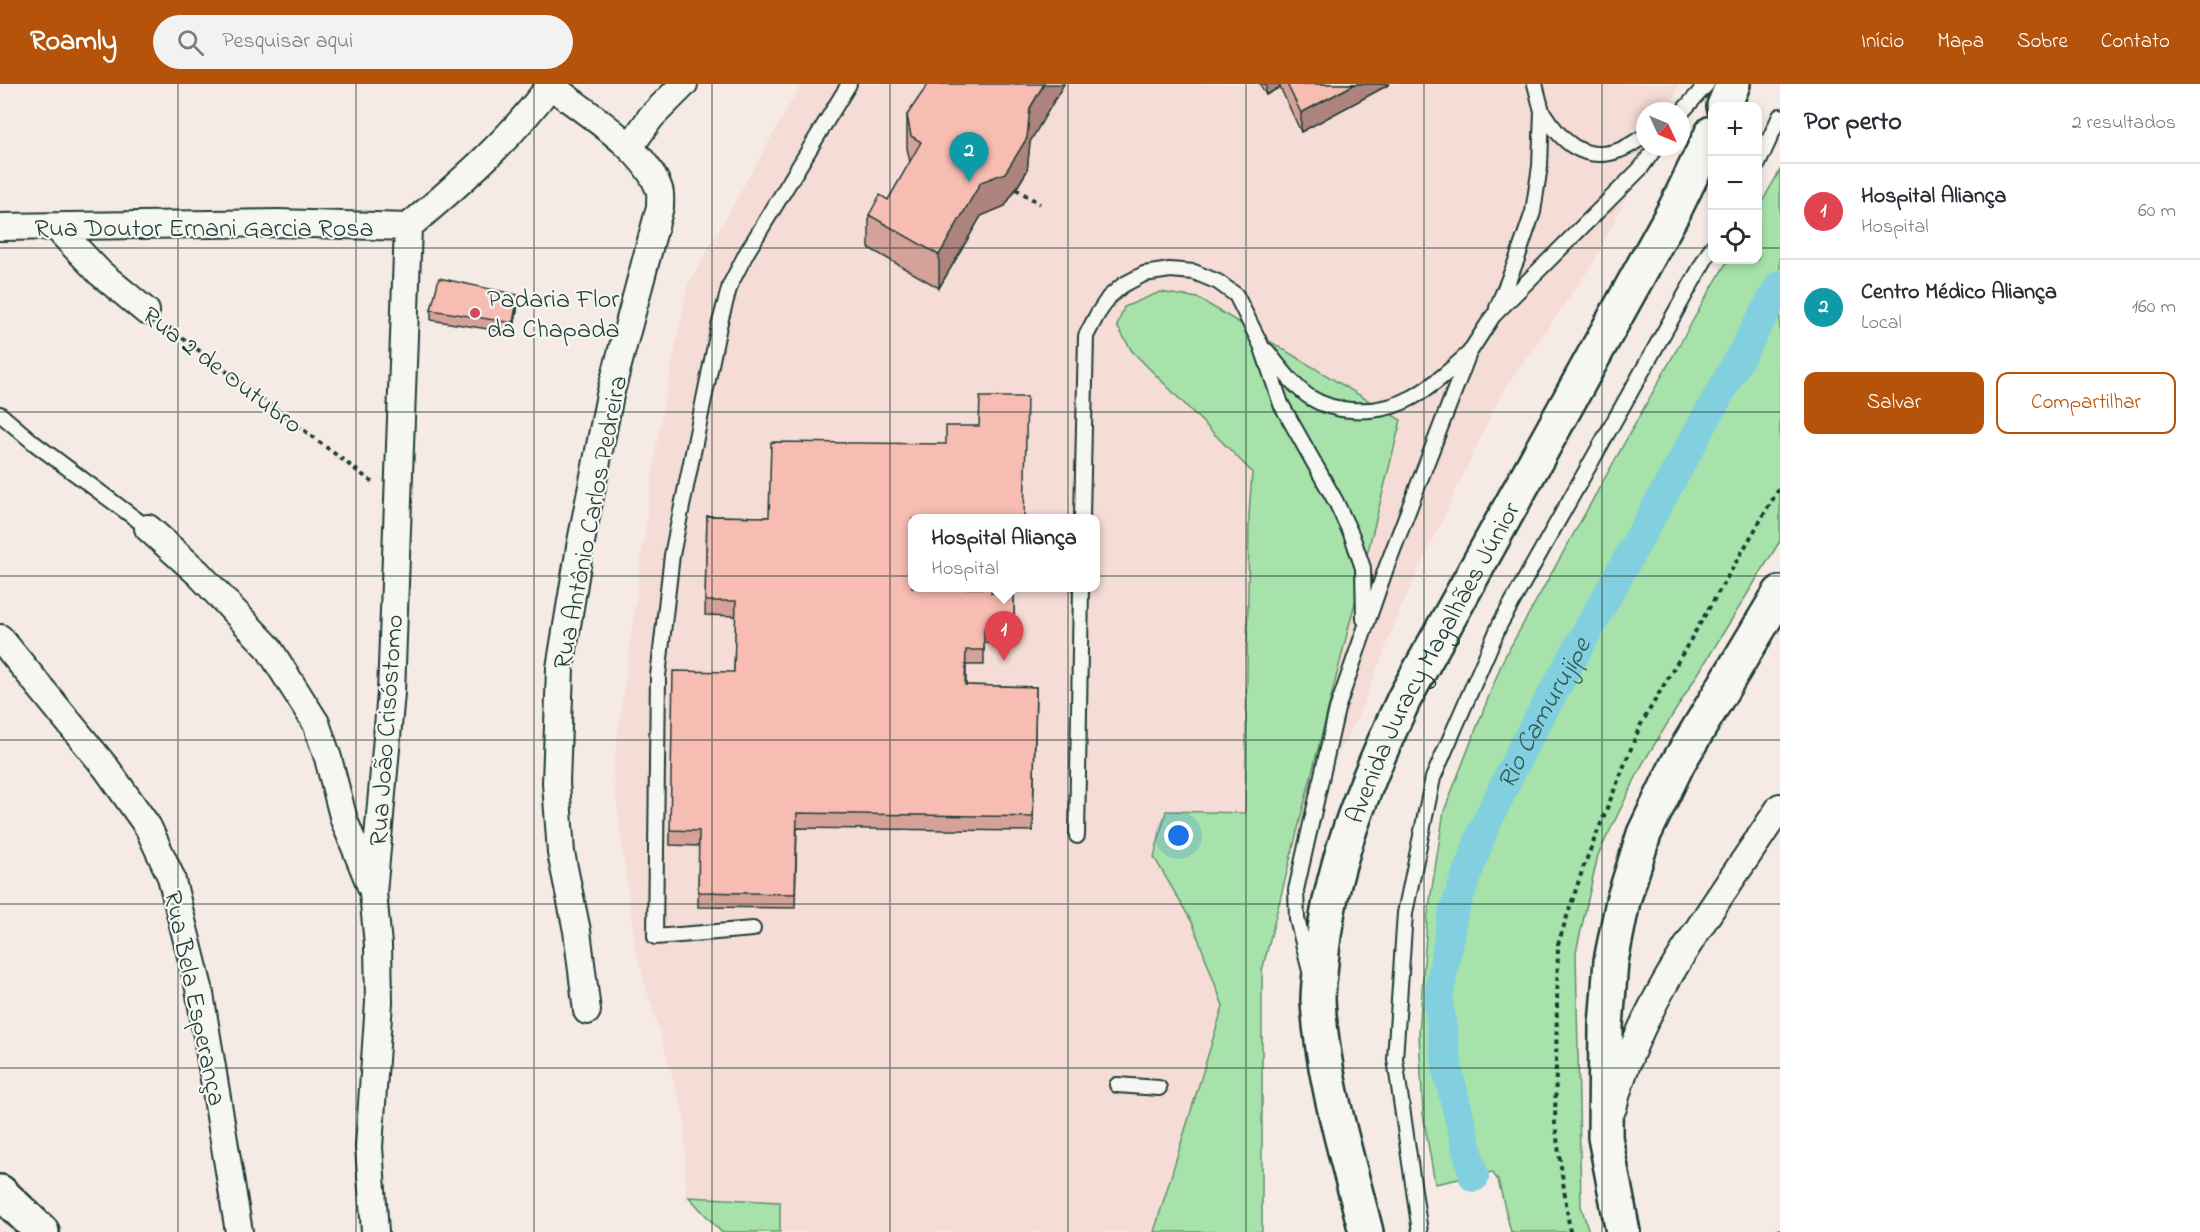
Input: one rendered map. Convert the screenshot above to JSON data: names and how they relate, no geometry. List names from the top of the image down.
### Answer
{
  "streets": {
    "main road": ["Avenida Juracy Magalhães Júnior"],
    "street": [
      "Rua Doutor Ernani Garcia Rosa",
      "Rua 2 de Outubro",
      "Rua Antônio Carlos Pedreira",
      "Rua João Crisóstomo",
      "Rua Bela Esperança"
    ]
  },
  "crossings": [
    ["Rua Doutor Ernani Garcia Rosa", "Rua 2 de Outubro"],
    ["Rua Doutor Ernani Garcia Rosa", "Rua João Crisóstomo"],
    ["Rua 2 de Outubro", "Rua João Crisóstomo"]
  ],
  "water": ["Rio Camurujipe"],
  "places": ["Padaria Flor da Chapada"],
  "north": "bottom right",
  "page": {
    "header": "Roamly",
    "search": "Pesquisar aqui",
    "nav": [
      "Início",
      "Mapa",
      "Sobre",
      "Contato"
    ],
    "heading": ["Por perto", "2 resultados"],
    "map_buttons": ["+", "−"],
    "pins": ["2", "1"],
    "list": [
      {
        "mark": "1",
        "name": "Hospital Aliança",
        "note": "Hospital",
        "value": "60 m"
      },
      {
        "mark": "2",
        "name": "Centro Médico Aliança",
        "note": "Local",
        "value": "160 m"
      }
    ],
    "buttons": ["Salvar", "Compartilhar"],
    "popup": ["Hospital Aliança", "Hospital"]
  }
}
